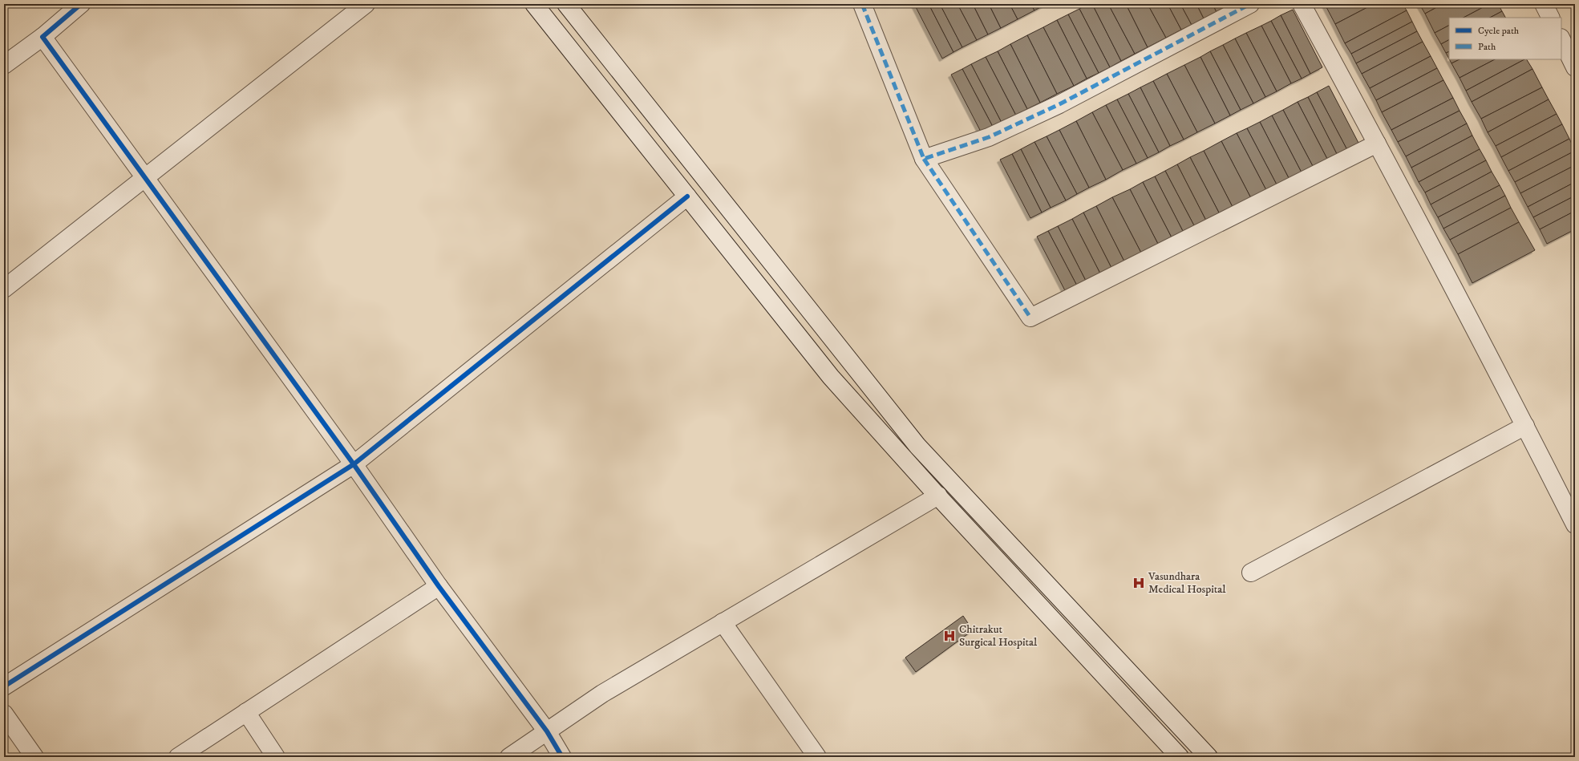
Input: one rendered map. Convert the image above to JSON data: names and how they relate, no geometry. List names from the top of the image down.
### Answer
{
  "places": {
    "hospital": ["Vasundhara Medical Hospital", "Chitrakut Surgical Hospital"]
  },
  "legend": ["Cycle path", "Path"]
}
